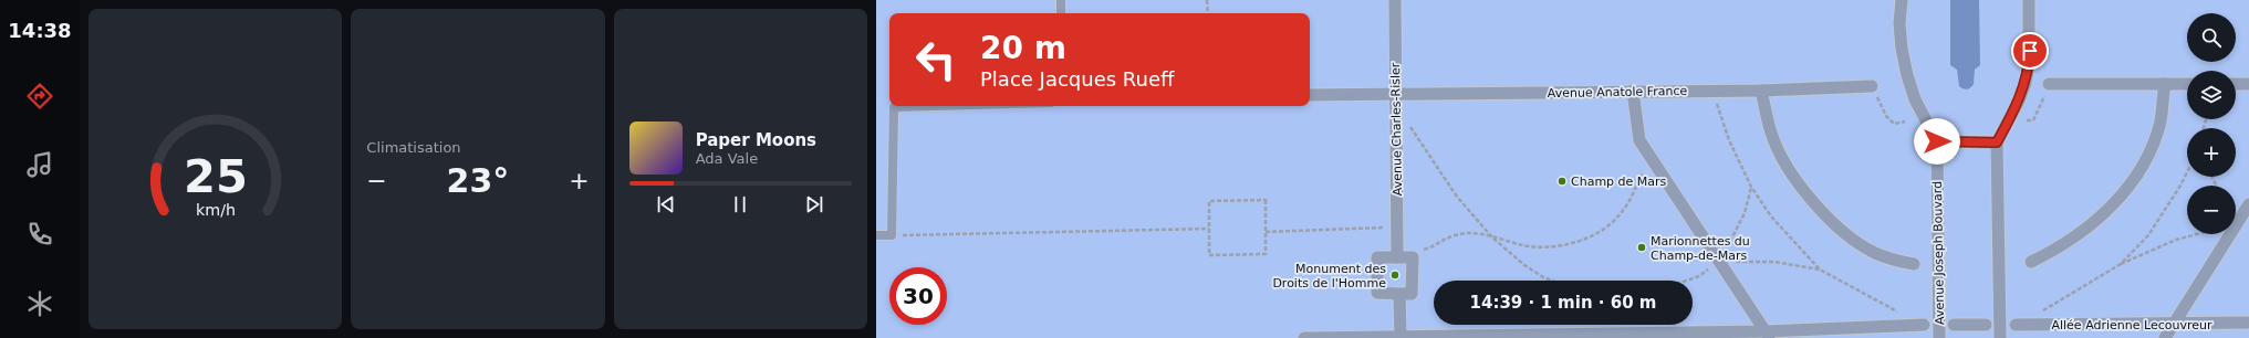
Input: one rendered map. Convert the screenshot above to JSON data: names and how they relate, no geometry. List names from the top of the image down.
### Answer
{
  "streets": {
    "street": [
      "Avenue Anatole France",
      "Avenue Charles-Risler",
      "Avenue Joseph Bouvard",
      "Allée Adrienne Lecouvreur"
    ]
  },
  "crossings": [
    ["Avenue Anatole France", "Avenue Charles-Risler"]
  ],
  "places": ["Champ de Mars", "Marionnettes du Champ-de-Mars", "Monument des Droits de l'Homme"],
  "page": {
    "tabs": "14:38",
    "tile": "Climatisation",
    "map_buttons": ["+", "−"],
    "turn": ["20 m", "Place Jacques Rueff"],
    "song": ["Paper Moons", "Ada Vale"],
    "heat": ["−", "23°", "+"],
    "limit": "30",
    "trip": "14:39 · 1 min · 60 m",
    "gauge": ["25", "km/h"]
  }
}
